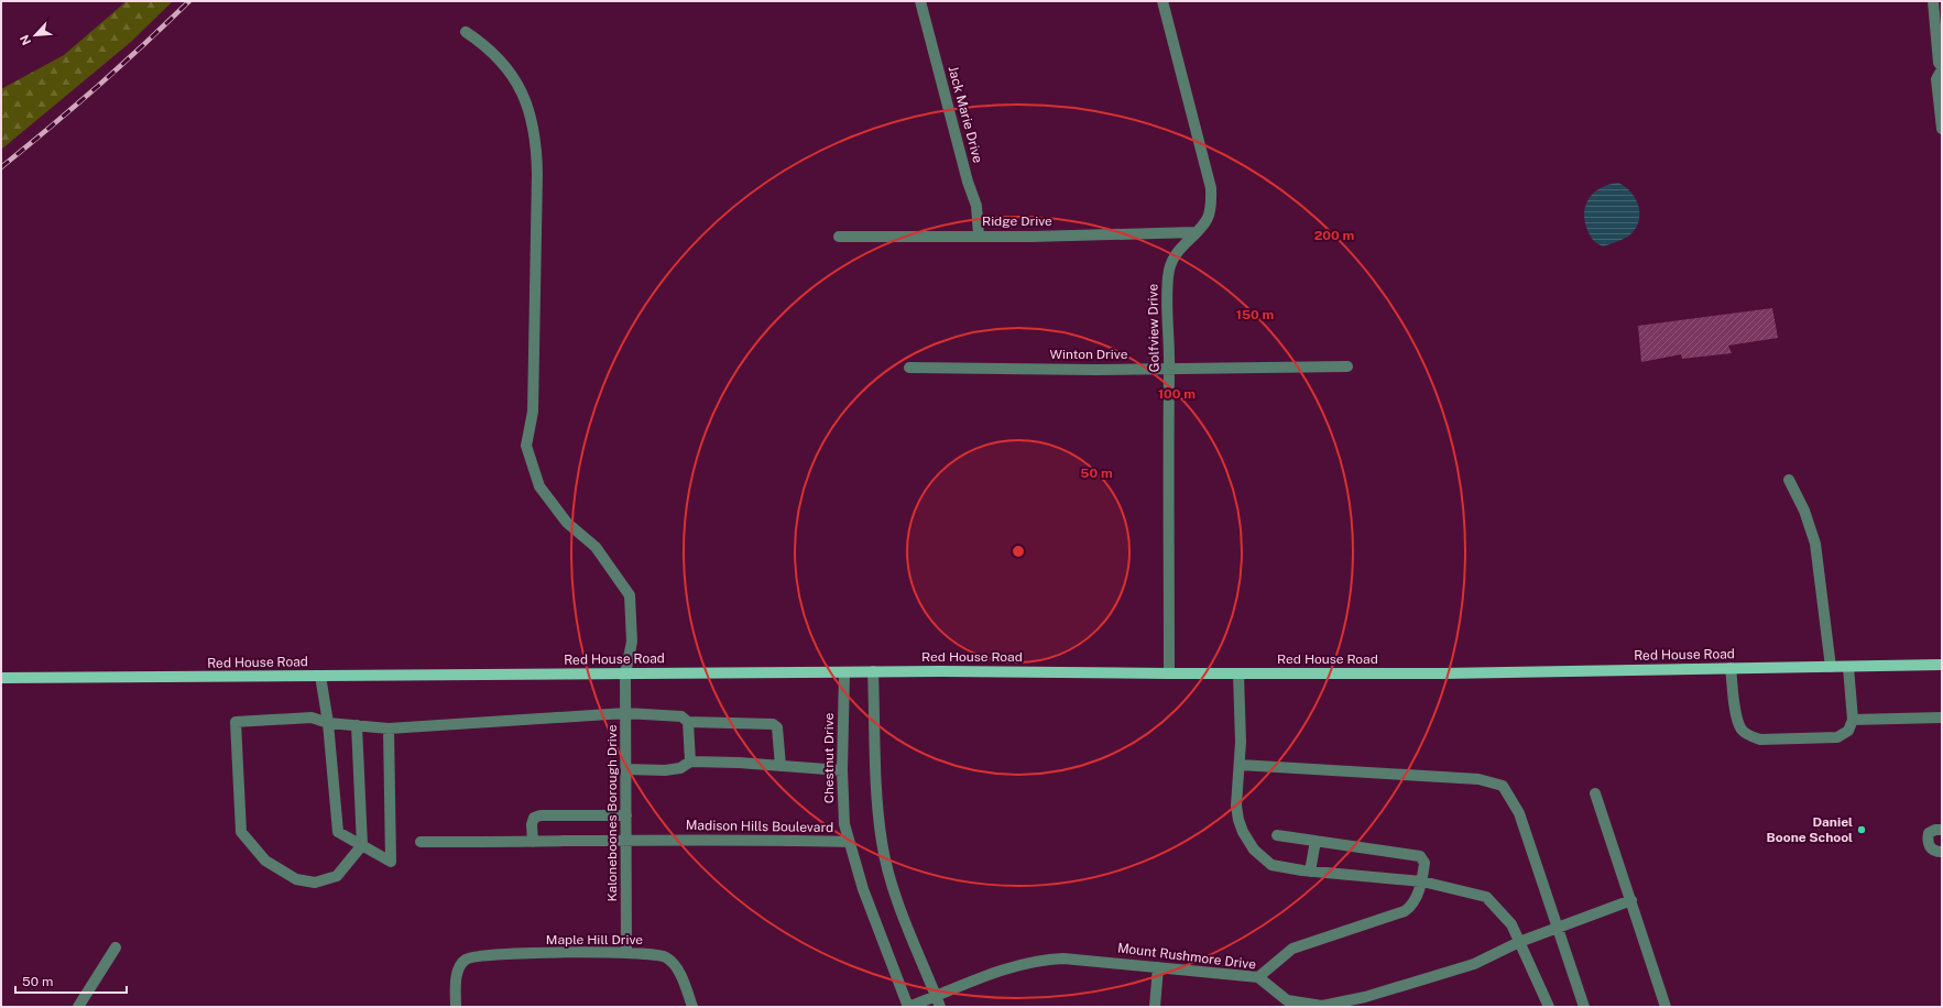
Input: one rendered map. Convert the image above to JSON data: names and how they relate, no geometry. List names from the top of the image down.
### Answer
{
  "streets": {
    "main road": ["Red House Road"],
    "street": [
      "Jack Marie Drive",
      "Ridge Drive",
      "Golfview Drive",
      "Winton Drive",
      "Chestnut Drive",
      "Kaloneboones Borough Drive",
      "Madison Hills Boulevard",
      "Maple Hill Drive",
      "Mount Rushmore Drive"
    ]
  },
  "crossings": [
    ["Jack Marie Drive", "Ridge Drive"],
    ["Ridge Drive", "Golfview Drive"],
    ["Golfview Drive", "Winton Drive"],
    ["Golfview Drive", "Red House Road"],
    ["Red House Road", "Chestnut Drive"],
    ["Red House Road", "Kaloneboones Borough Drive"],
    ["Chestnut Drive", "Madison Hills Boulevard"],
    ["Kaloneboones Borough Drive", "Madison Hills Boulevard"],
    ["Kaloneboones Borough Drive", "Maple Hill Drive"],
    ["Madison Hills Boulevard", "Mount Rushmore Drive"]
  ],
  "places": ["Daniel Boone School"],
  "scale_bar": "50 m",
  "north": "bottom left",
  "rings": [
    "200 m",
    "150 m",
    "100 m",
    "50 m"
  ]
}
